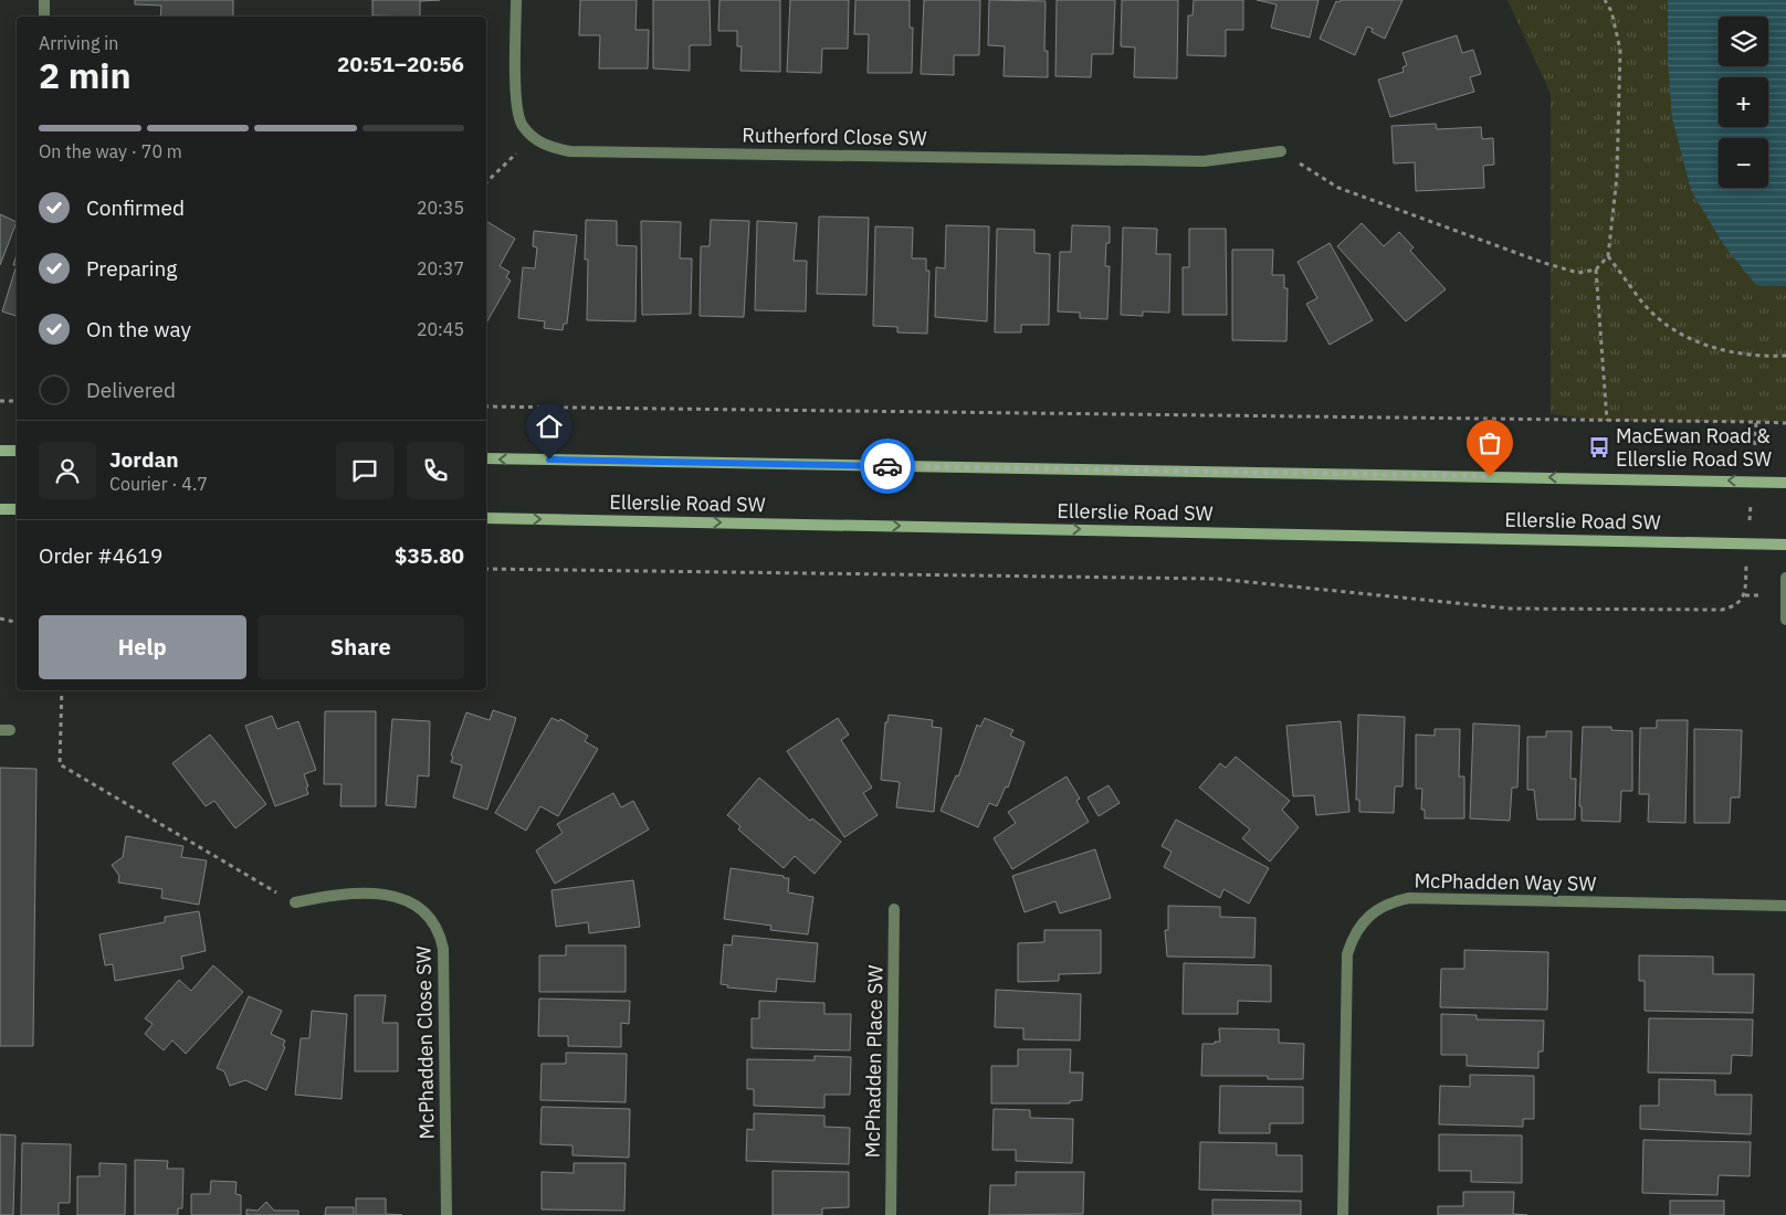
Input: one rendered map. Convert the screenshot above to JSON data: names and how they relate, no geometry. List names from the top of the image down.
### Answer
{
  "streets": {
    "main road": ["Ellerslie Road SW"],
    "street": [
      "Rutherford Close SW",
      "McPhadden Way SW",
      "McPhadden Close SW",
      "McPhadden Place SW"
    ]
  },
  "places": {
    "bus stop": ["MacEwan Road & Ellerslie Road SW"]
  },
  "page": {
    "map_buttons": ["+", "−"],
    "heading": ["2 min", "Arriving in", "20:51–20:56"],
    "panel": [
      "Jordan",
      "Courier · 4.7",
      "Order #4619",
      "$35.80"
    ],
    "bar": "On the way · 70 m",
    "list": [
      ["Confirmed", "20:35"],
      ["Preparing", "20:37"],
      ["On the way", "20:45"],
      "Delivered"
    ],
    "buttons": ["Help", "Share"]
  }
}
